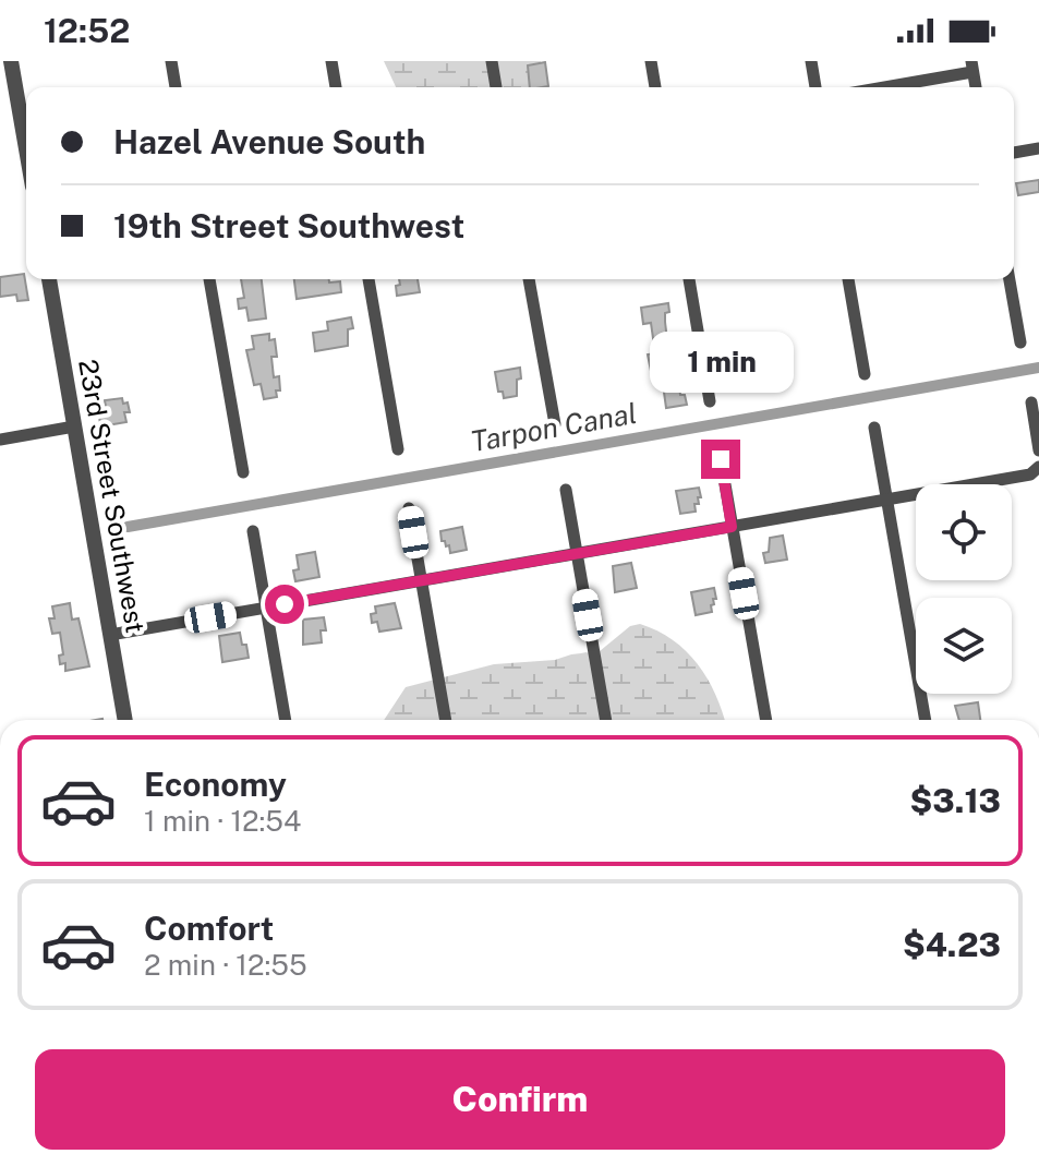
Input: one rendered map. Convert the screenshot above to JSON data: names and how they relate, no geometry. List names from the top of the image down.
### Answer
{
  "streets": {
    "street": ["23rd Street Southwest"]
  },
  "water": ["Tarpon Canal"],
  "page": {
    "status": "12:52",
    "banner": ["Hazel Avenue South", "19th Street Southwest"],
    "bubble": "1 min",
    "list": [
      {
        "name": "Economy",
        "note": "1 min · 12:54",
        "value": "$3.13"
      },
      {
        "name": "Comfort",
        "note": "2 min · 12:55",
        "value": "$4.23"
      }
    ],
    "buttons": "Confirm"
  }
}
